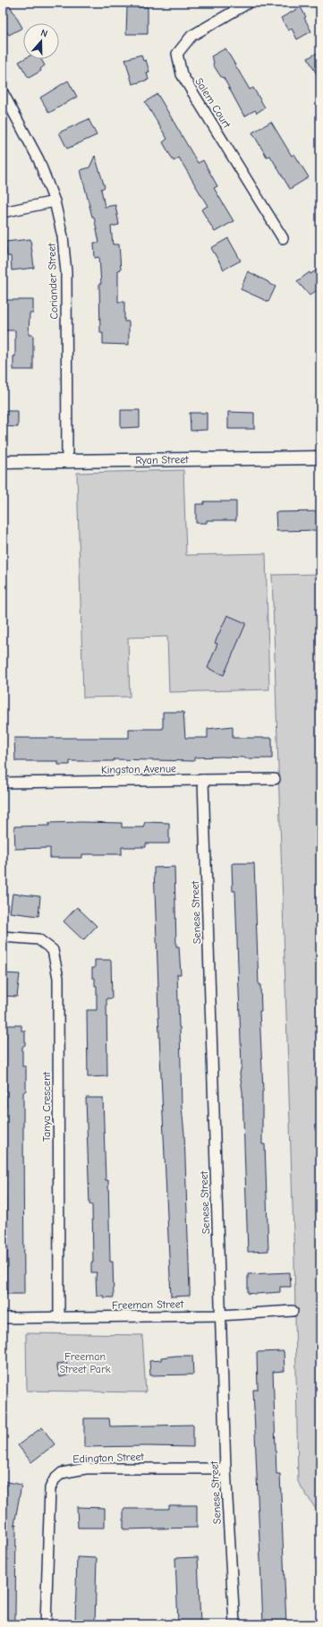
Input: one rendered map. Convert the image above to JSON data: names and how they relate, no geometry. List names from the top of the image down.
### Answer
{
  "streets": {
    "street": [
      "Salem Court",
      "Coriander Street",
      "Ryan Street",
      "Kingston Avenue",
      "Senese Street",
      "Tanya Crescent",
      "Freeman Street",
      "Edington Street"
    ]
  },
  "crossings": [
    ["Coriander Street", "Ryan Street"],
    ["Kingston Avenue", "Senese Street"],
    ["Senese Street", "Freeman Street"],
    ["Senese Street", "Edington Street"],
    ["Tanya Crescent", "Freeman Street"]
  ],
  "parks": ["Freeman Street Park"],
  "north": "top"
}
